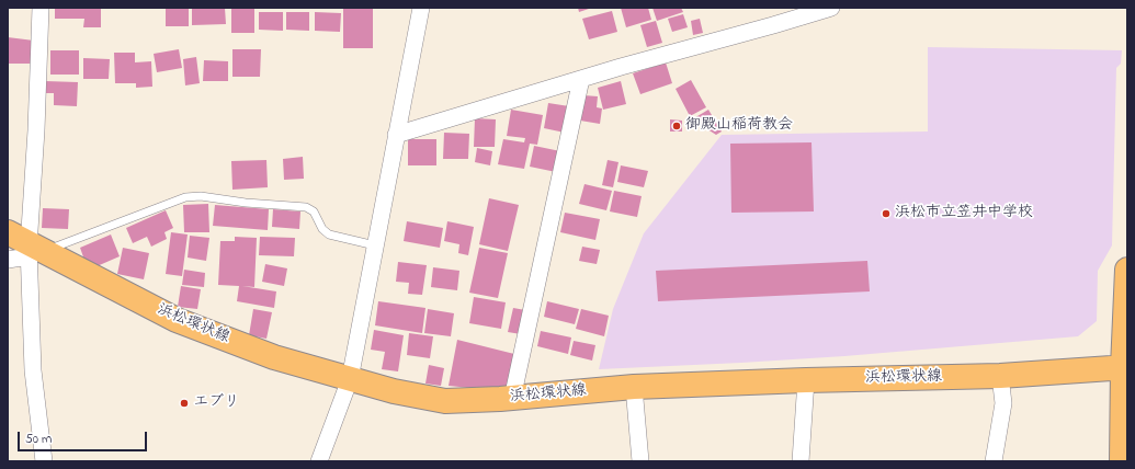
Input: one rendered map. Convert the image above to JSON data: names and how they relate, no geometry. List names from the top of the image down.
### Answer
{
  "streets": {
    "main road": ["浜松環状線"]
  },
  "places": ["御殿山稲荷教会", "浜松市立笠井中学校", "エブリ"],
  "scale_bar": "50 m"
}
